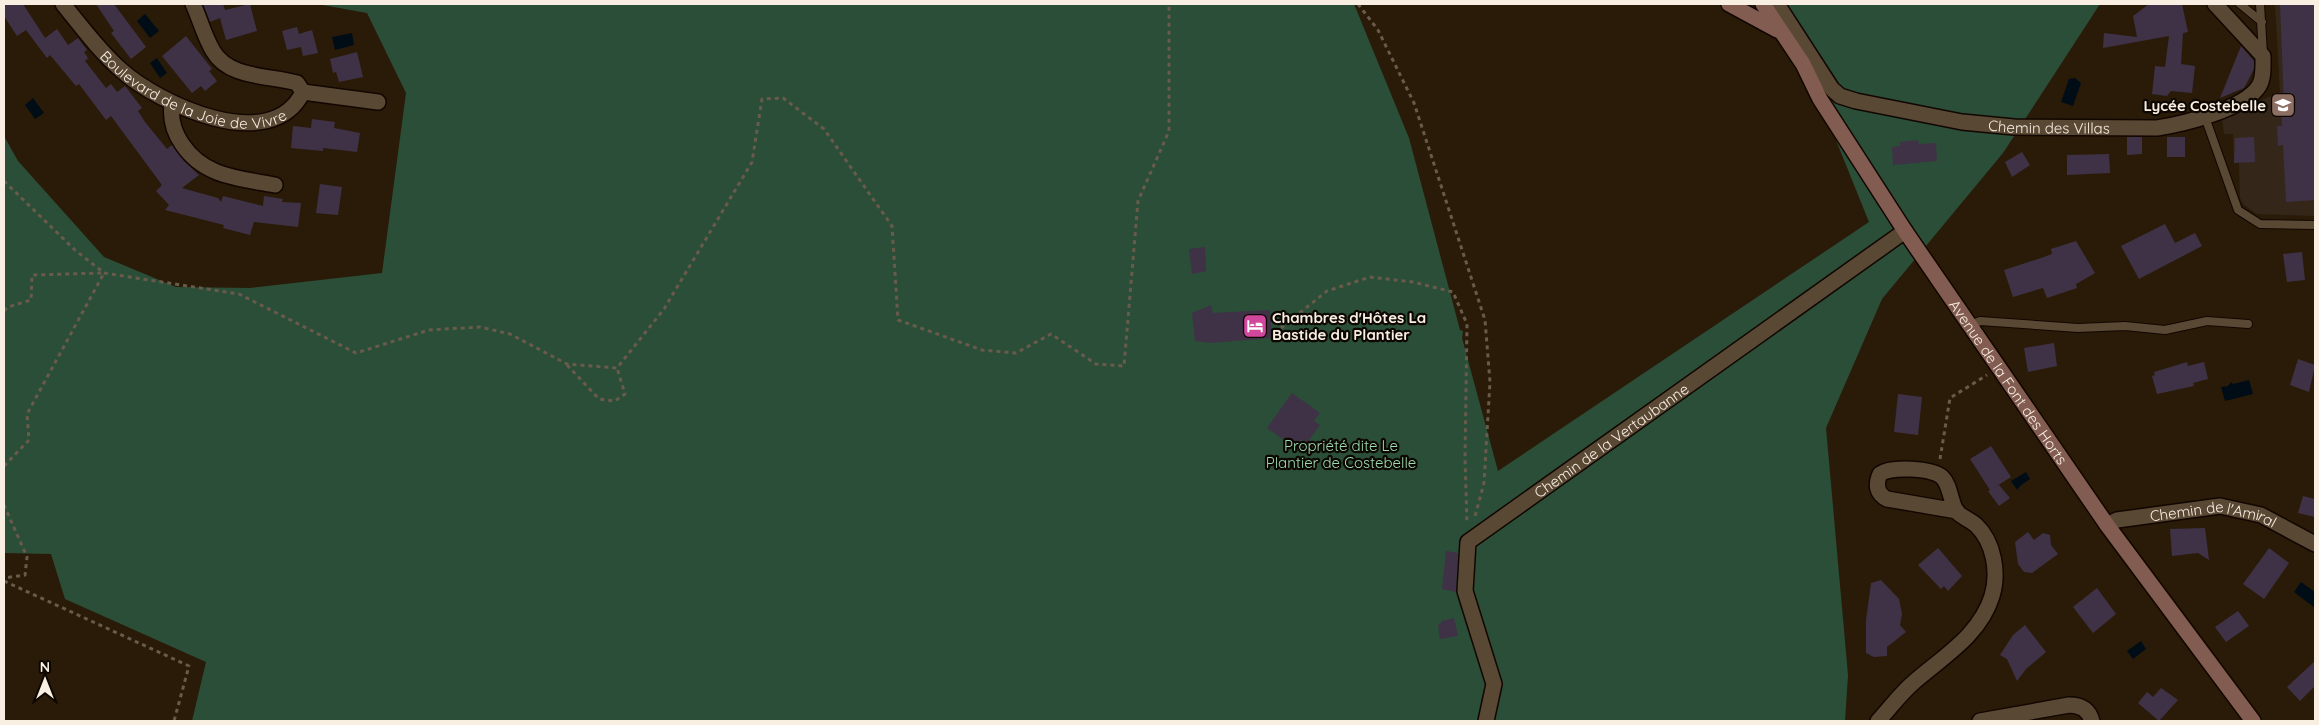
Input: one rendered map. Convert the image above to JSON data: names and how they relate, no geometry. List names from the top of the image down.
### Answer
{
  "streets": {
    "main road": ["Avenue de la Font des Horts"],
    "street": [
      "Boulevard de la Joie de Vivre",
      "Chemin des Villas",
      "Chemin de la Vertaubanne",
      "Chemin de l'Amiral"
    ]
  },
  "crossings": [
    ["Avenue de la Font des Horts", "Chemin de la Vertaubanne"],
    ["Avenue de la Font des Horts", "Chemin de l'Amiral"]
  ],
  "parks": ["Propriété dite Le Plantier de Costebelle"],
  "places": {
    "school or university": ["Lycée Costebelle"],
    "hotel": ["Chambres d'Hôtes La Bastide du Plantier"]
  },
  "north": "top"
}
